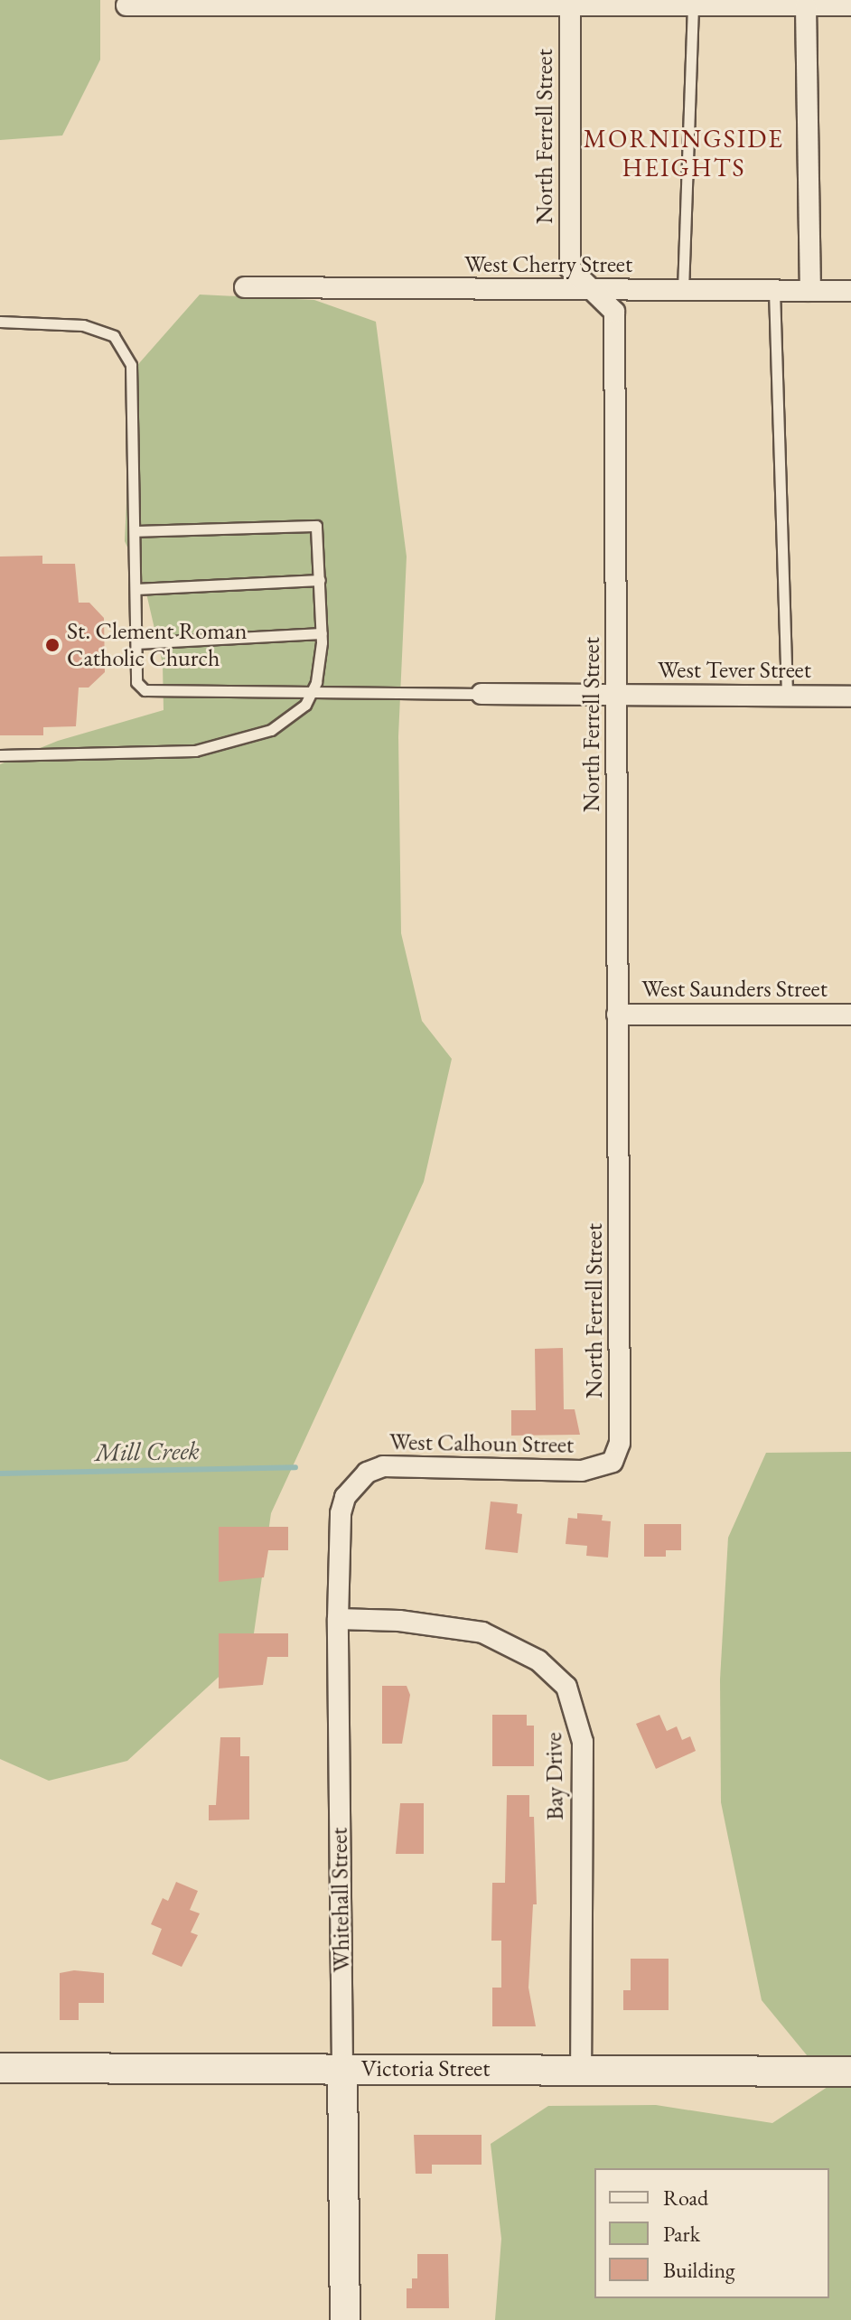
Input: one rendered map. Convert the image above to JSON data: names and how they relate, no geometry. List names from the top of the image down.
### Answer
{
  "streets": {
    "street": [
      "North Ferrell Street",
      "West Cherry Street",
      "West Tever Street",
      "West Saunders Street",
      "West Calhoun Street",
      "Bay Drive",
      "Whitehall Street",
      "Victoria Street"
    ]
  },
  "crossings": [
    ["North Ferrell Street", "West Cherry Street"],
    ["North Ferrell Street", "West Tever Street"],
    ["North Ferrell Street", "West Saunders Street"],
    ["North Ferrell Street", "West Calhoun Street"],
    ["West Calhoun Street", "Whitehall Street"],
    ["Bay Drive", "Whitehall Street"],
    ["Bay Drive", "Victoria Street"],
    ["Whitehall Street", "Victoria Street"]
  ],
  "districts": ["MORNINGSIDE HEIGHTS"],
  "water": ["Mill Creek"],
  "places": ["St. Clement Roman Catholic Church"],
  "legend": ["Road", "Park", "Building"]
}
